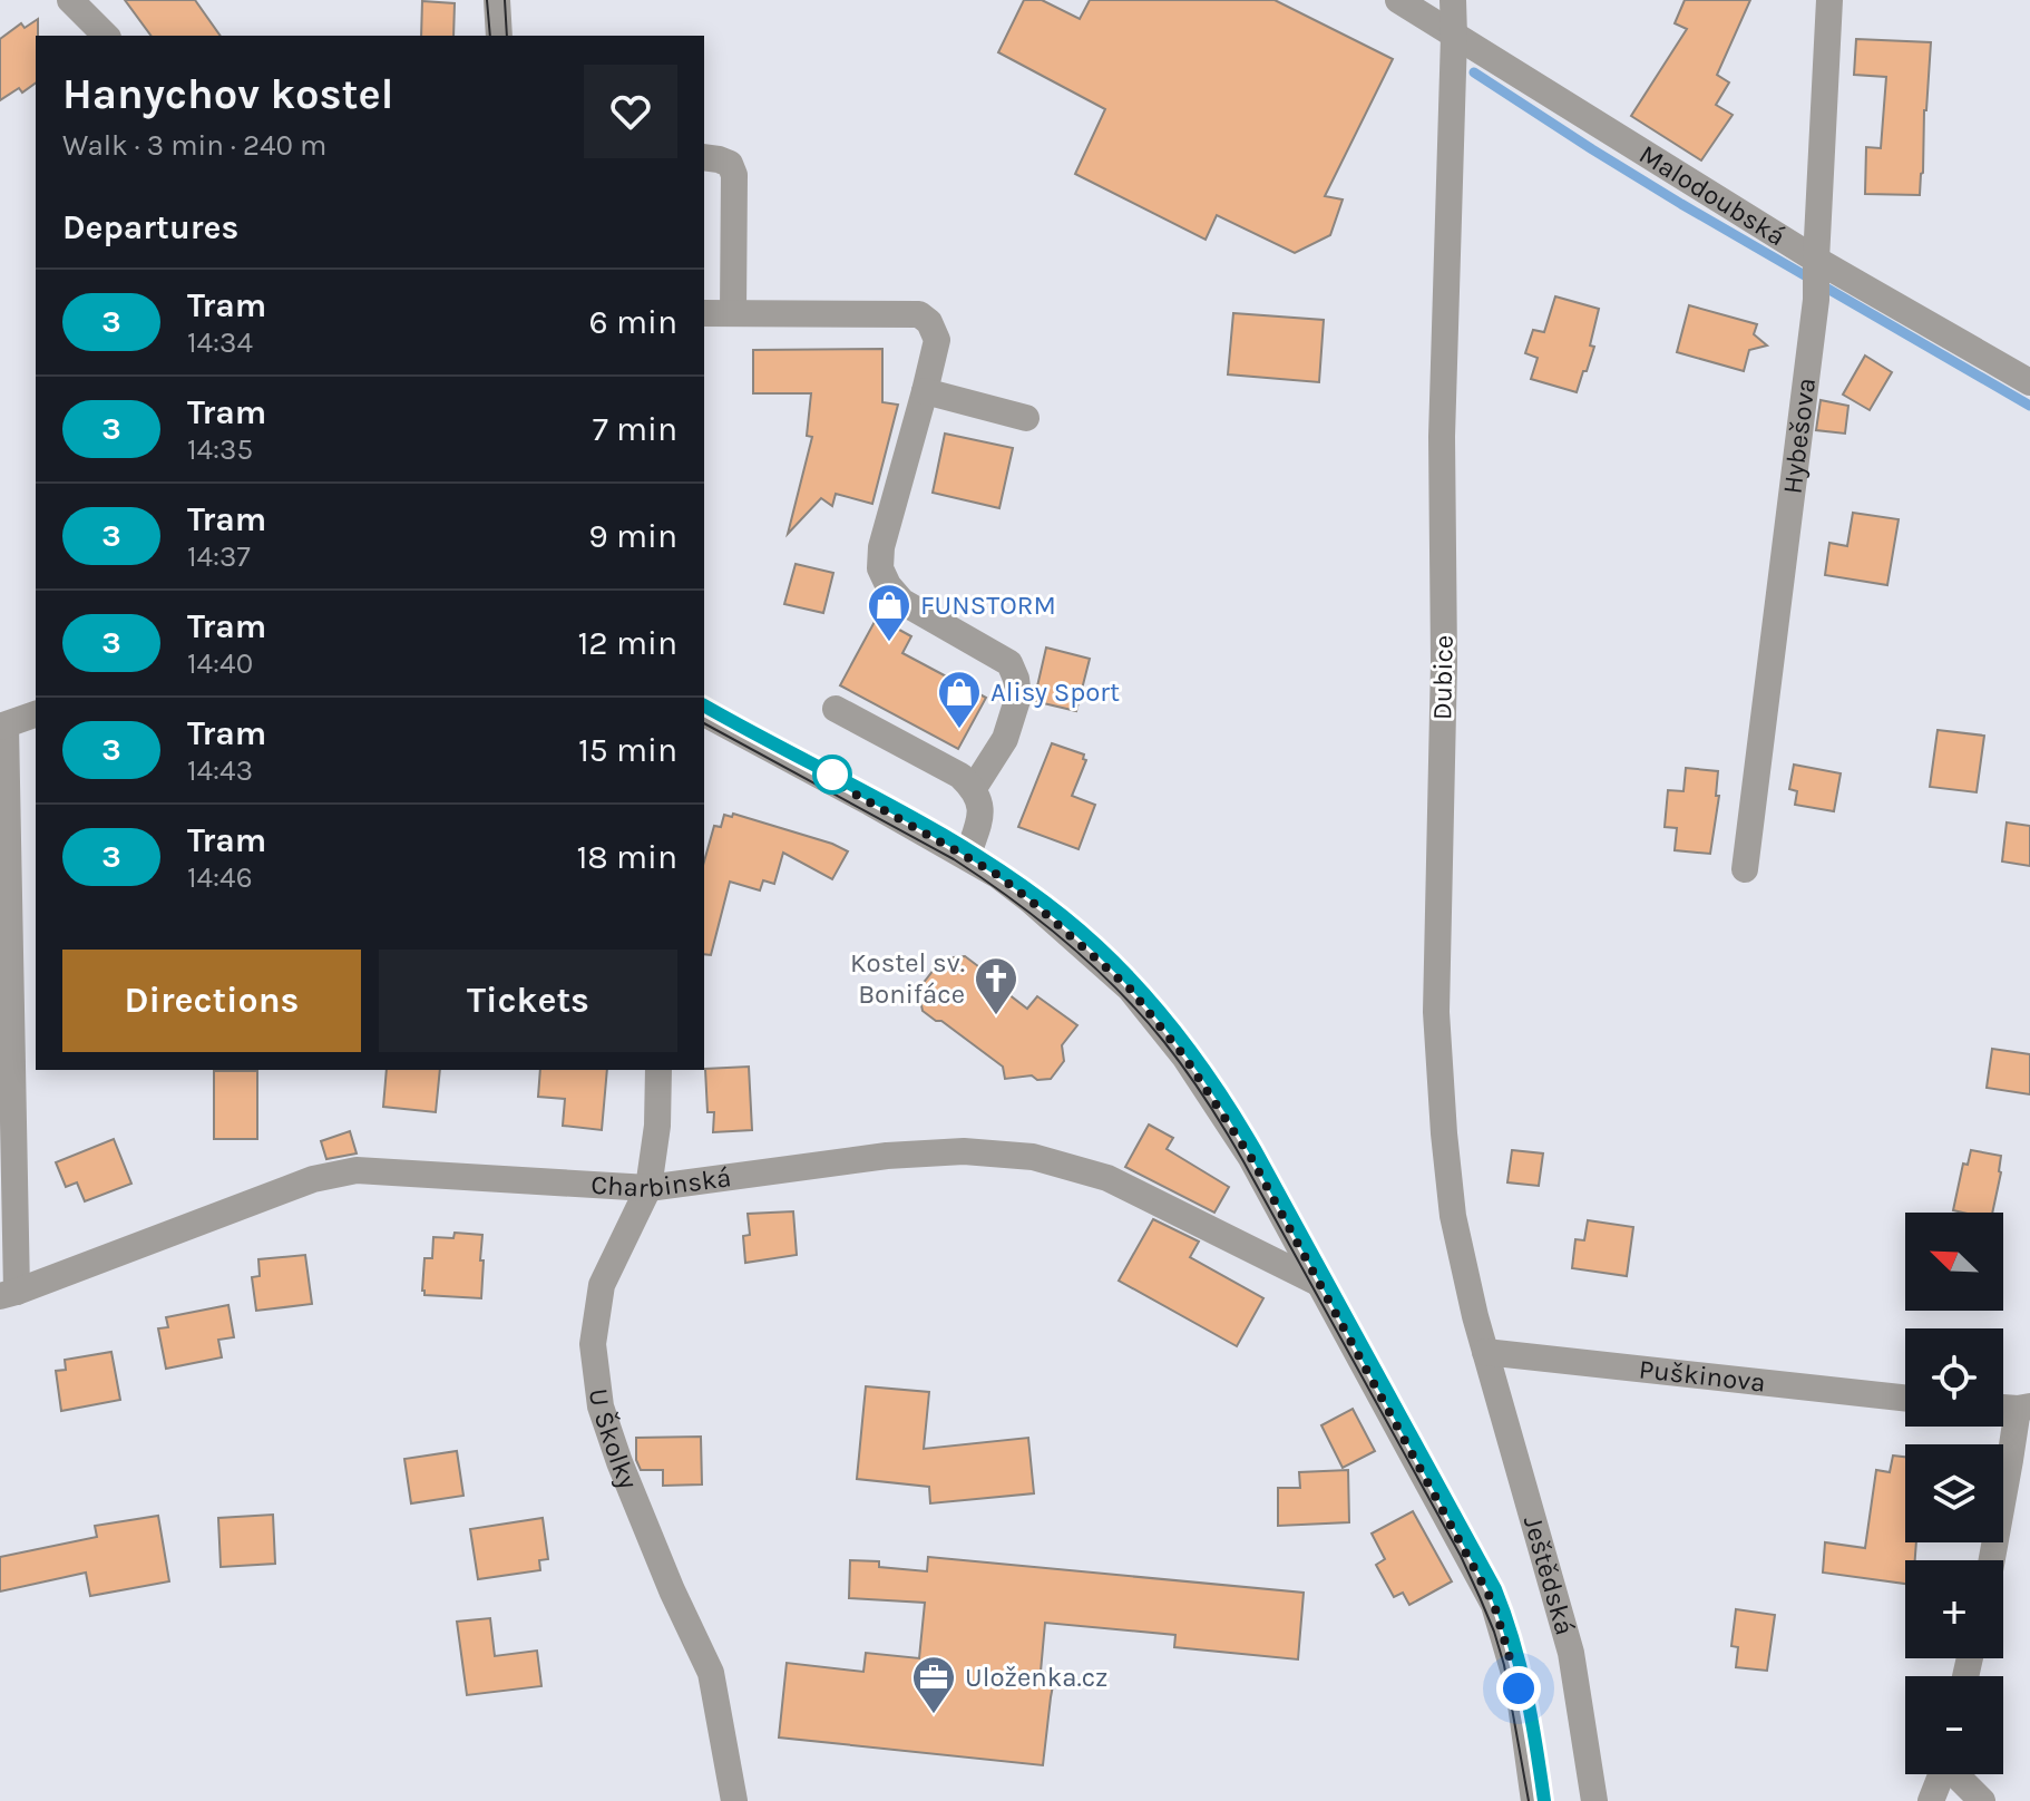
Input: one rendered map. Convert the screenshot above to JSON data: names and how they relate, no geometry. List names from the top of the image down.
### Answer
{
  "streets": {
    "street": [
      "Malodoubská",
      "Hybešova",
      "Dubice",
      "Charbinská",
      "Puškinova",
      "U Školky",
      "Ještědská"
    ]
  },
  "crossings": [
    ["Malodoubská", "Hybešova"],
    ["Malodoubská", "Dubice"],
    ["Dubice", "Puškinova"],
    ["Dubice", "Ještědská"],
    ["Charbinská", "U Školky"],
    ["Puškinova", "Ještědská"]
  ],
  "places": {
    "shop": ["FUNSTORM", "Alisy Sport"],
    "church": ["Kostel sv. Bonifáce"],
    "office": ["Uloženka.cz"]
  },
  "lines": ["tram line 3"],
  "north": "top left",
  "page": {
    "heading": [
      ["Hanychov kostel", "Walk · 3 min · 240 m"],
      "Departures"
    ],
    "list": [
      {
        "mark": "3",
        "name": "Tram",
        "note": "14:34",
        "value": "6 min"
      },
      {
        "mark": "3",
        "name": "Tram",
        "note": "14:35",
        "value": "7 min"
      },
      {
        "mark": "3",
        "name": "Tram",
        "note": "14:37",
        "value": "9 min"
      },
      {
        "mark": "3",
        "name": "Tram",
        "note": "14:40",
        "value": "12 min"
      },
      {
        "mark": "3",
        "name": "Tram",
        "note": "14:43",
        "value": "15 min"
      },
      {
        "mark": "3",
        "name": "Tram",
        "note": "14:46",
        "value": "18 min"
      }
    ],
    "buttons": ["Directions", "Tickets"],
    "map_buttons": ["+", "−"]
  }
}
